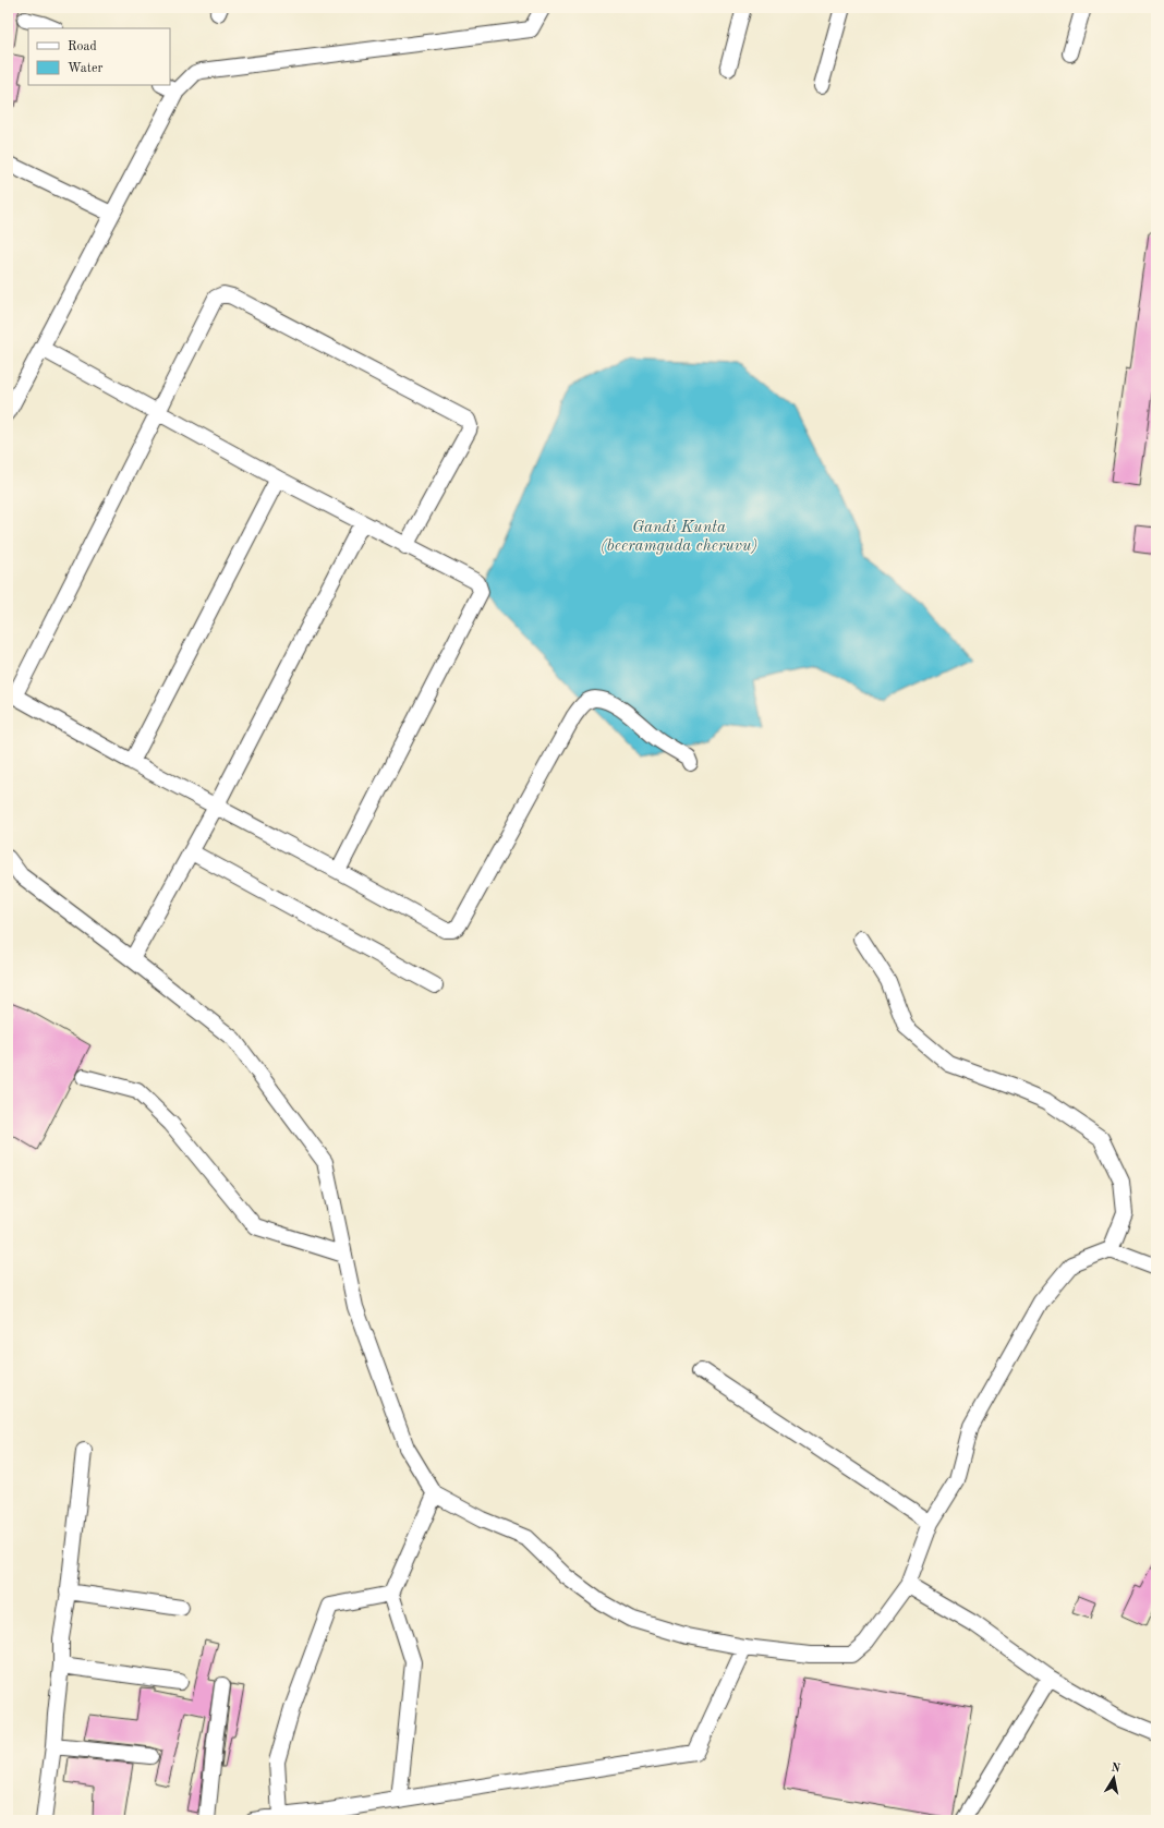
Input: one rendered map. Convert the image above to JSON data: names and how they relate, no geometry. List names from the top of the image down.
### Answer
{
  "water": ["Gandi Kunta (beeramguda cheruvu)"],
  "legend": ["Road", "Water"],
  "north": "top"
}
